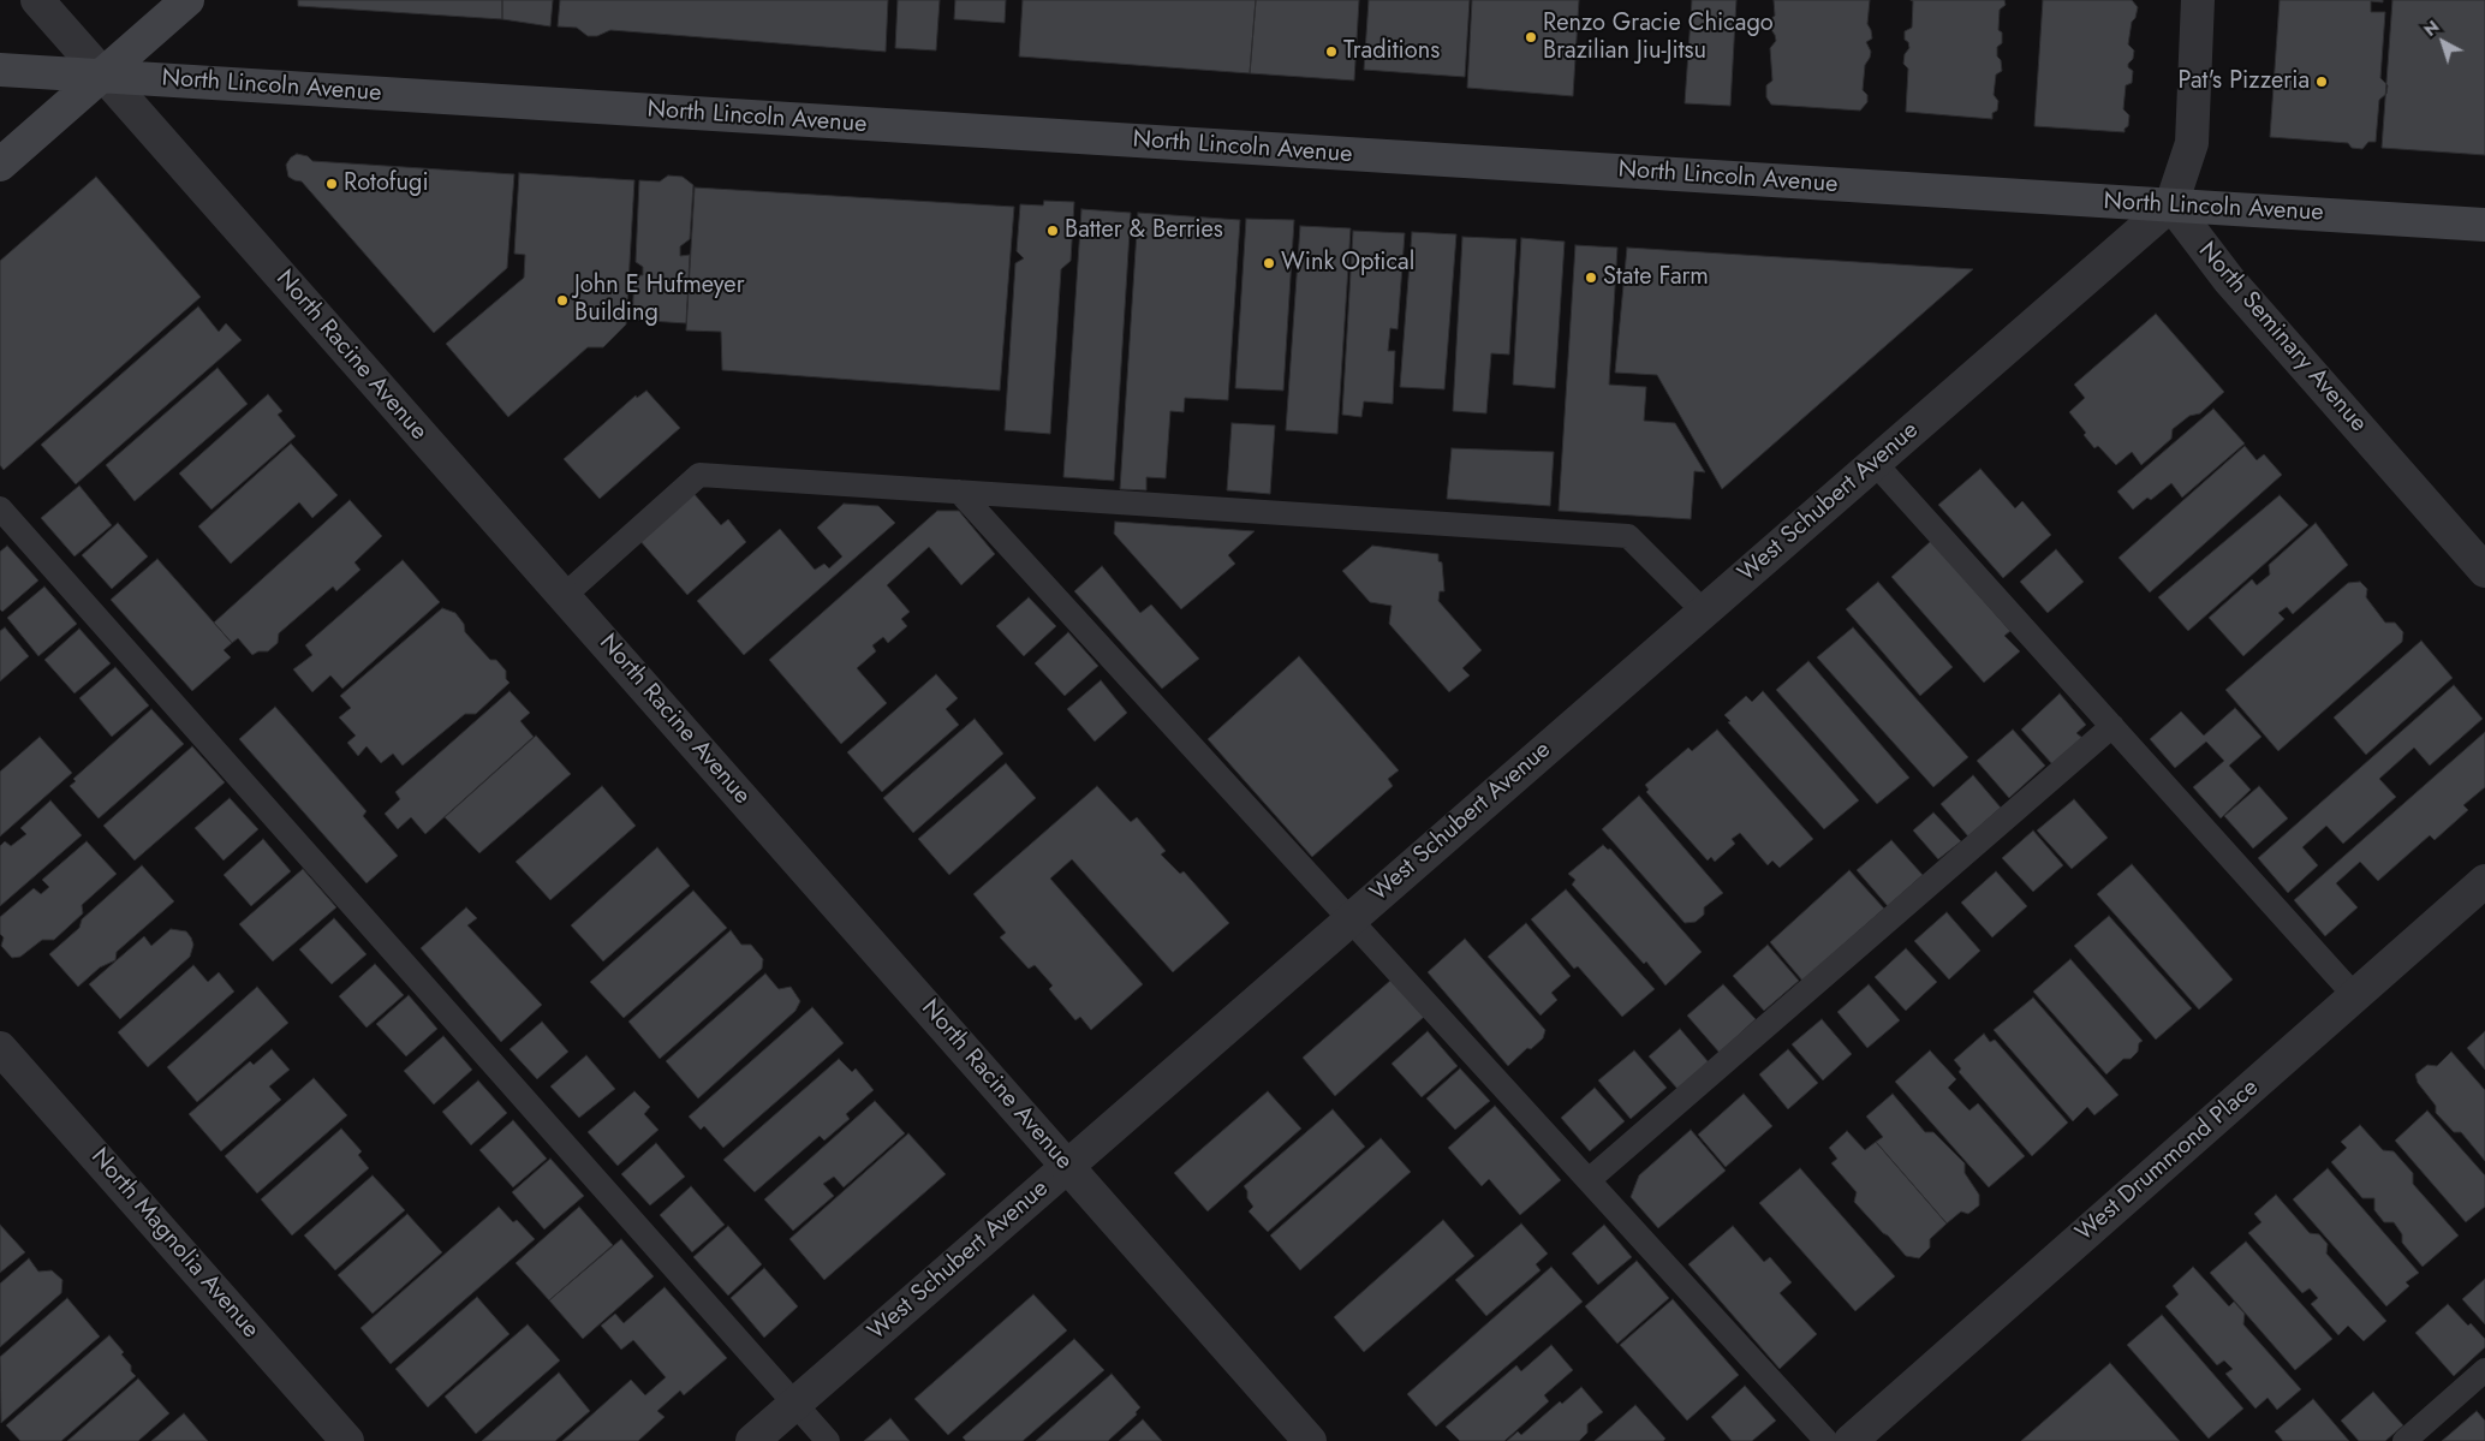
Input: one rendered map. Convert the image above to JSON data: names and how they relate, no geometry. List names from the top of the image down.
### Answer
{
  "streets": {
    "main road": ["North Lincoln Avenue"],
    "street": [
      "North Seminary Avenue",
      "North Racine Avenue",
      "West Schubert Avenue",
      "West Drummond Place",
      "North Magnolia Avenue"
    ]
  },
  "crossings": [
    ["North Lincoln Avenue", "North Seminary Avenue"],
    ["North Lincoln Avenue", "North Racine Avenue"],
    ["North Lincoln Avenue", "West Schubert Avenue"],
    ["North Seminary Avenue", "West Schubert Avenue"],
    ["North Racine Avenue", "West Schubert Avenue"]
  ],
  "places": [
    "Renzo Gracie Chicago Brazilian Jiu-Jitsu",
    "Traditions",
    "Pat's Pizzeria",
    "Rotofugi",
    "Batter & Berries",
    "Wink Optical",
    "State Farm",
    "John E Hufmeyer Building"
  ],
  "north": "top left"
}
